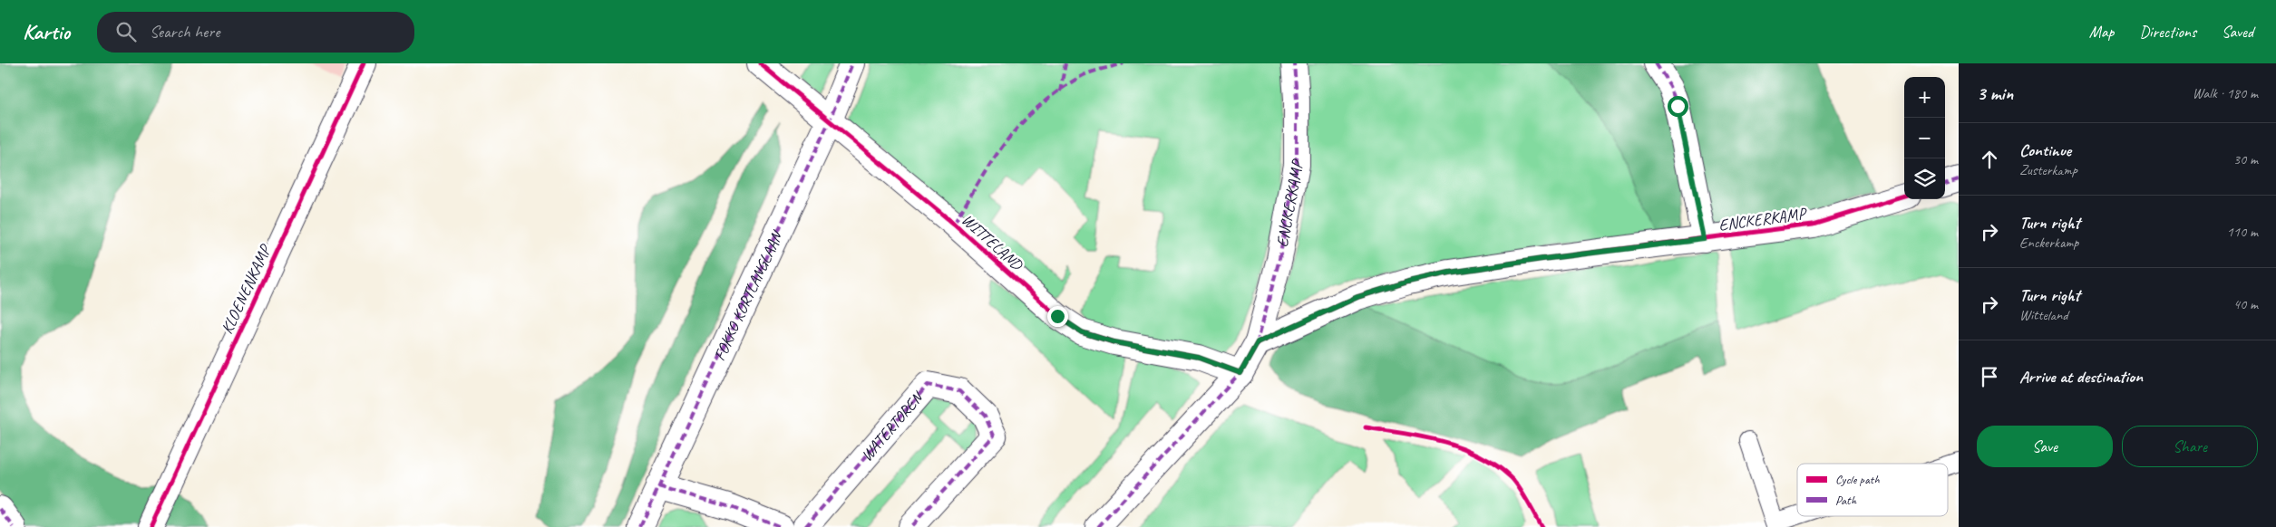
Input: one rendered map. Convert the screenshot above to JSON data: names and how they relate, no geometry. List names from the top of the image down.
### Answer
{
  "streets": {
    "street": [
      "ENCKERKAMP",
      "WITTELAND",
      "KLOENENKAMP",
      "FOKKO KORTLANGLAAN",
      "WATERTOREN"
    ]
  },
  "crossings": [
    ["ENCKERKAMP", "WITTELAND"],
    ["WITTELAND", "FOKKO KORTLANGLAAN"]
  ],
  "legend": ["Cycle path", "Path"],
  "page": {
    "header": "Kartio",
    "search": "Search here",
    "nav": ["Map", "Directions", "Saved"],
    "heading": ["3 min", "Walk · 180 m"],
    "map_buttons": ["+", "−"],
    "list": [
      ["Continue", "Zusterkamp", "30 m"],
      ["Turn right", "Enckerkamp", "110 m"],
      ["Turn right", "Witteland", "40 m"],
      "Arrive at destination"
    ],
    "buttons": ["Save", "Share"]
  }
}
